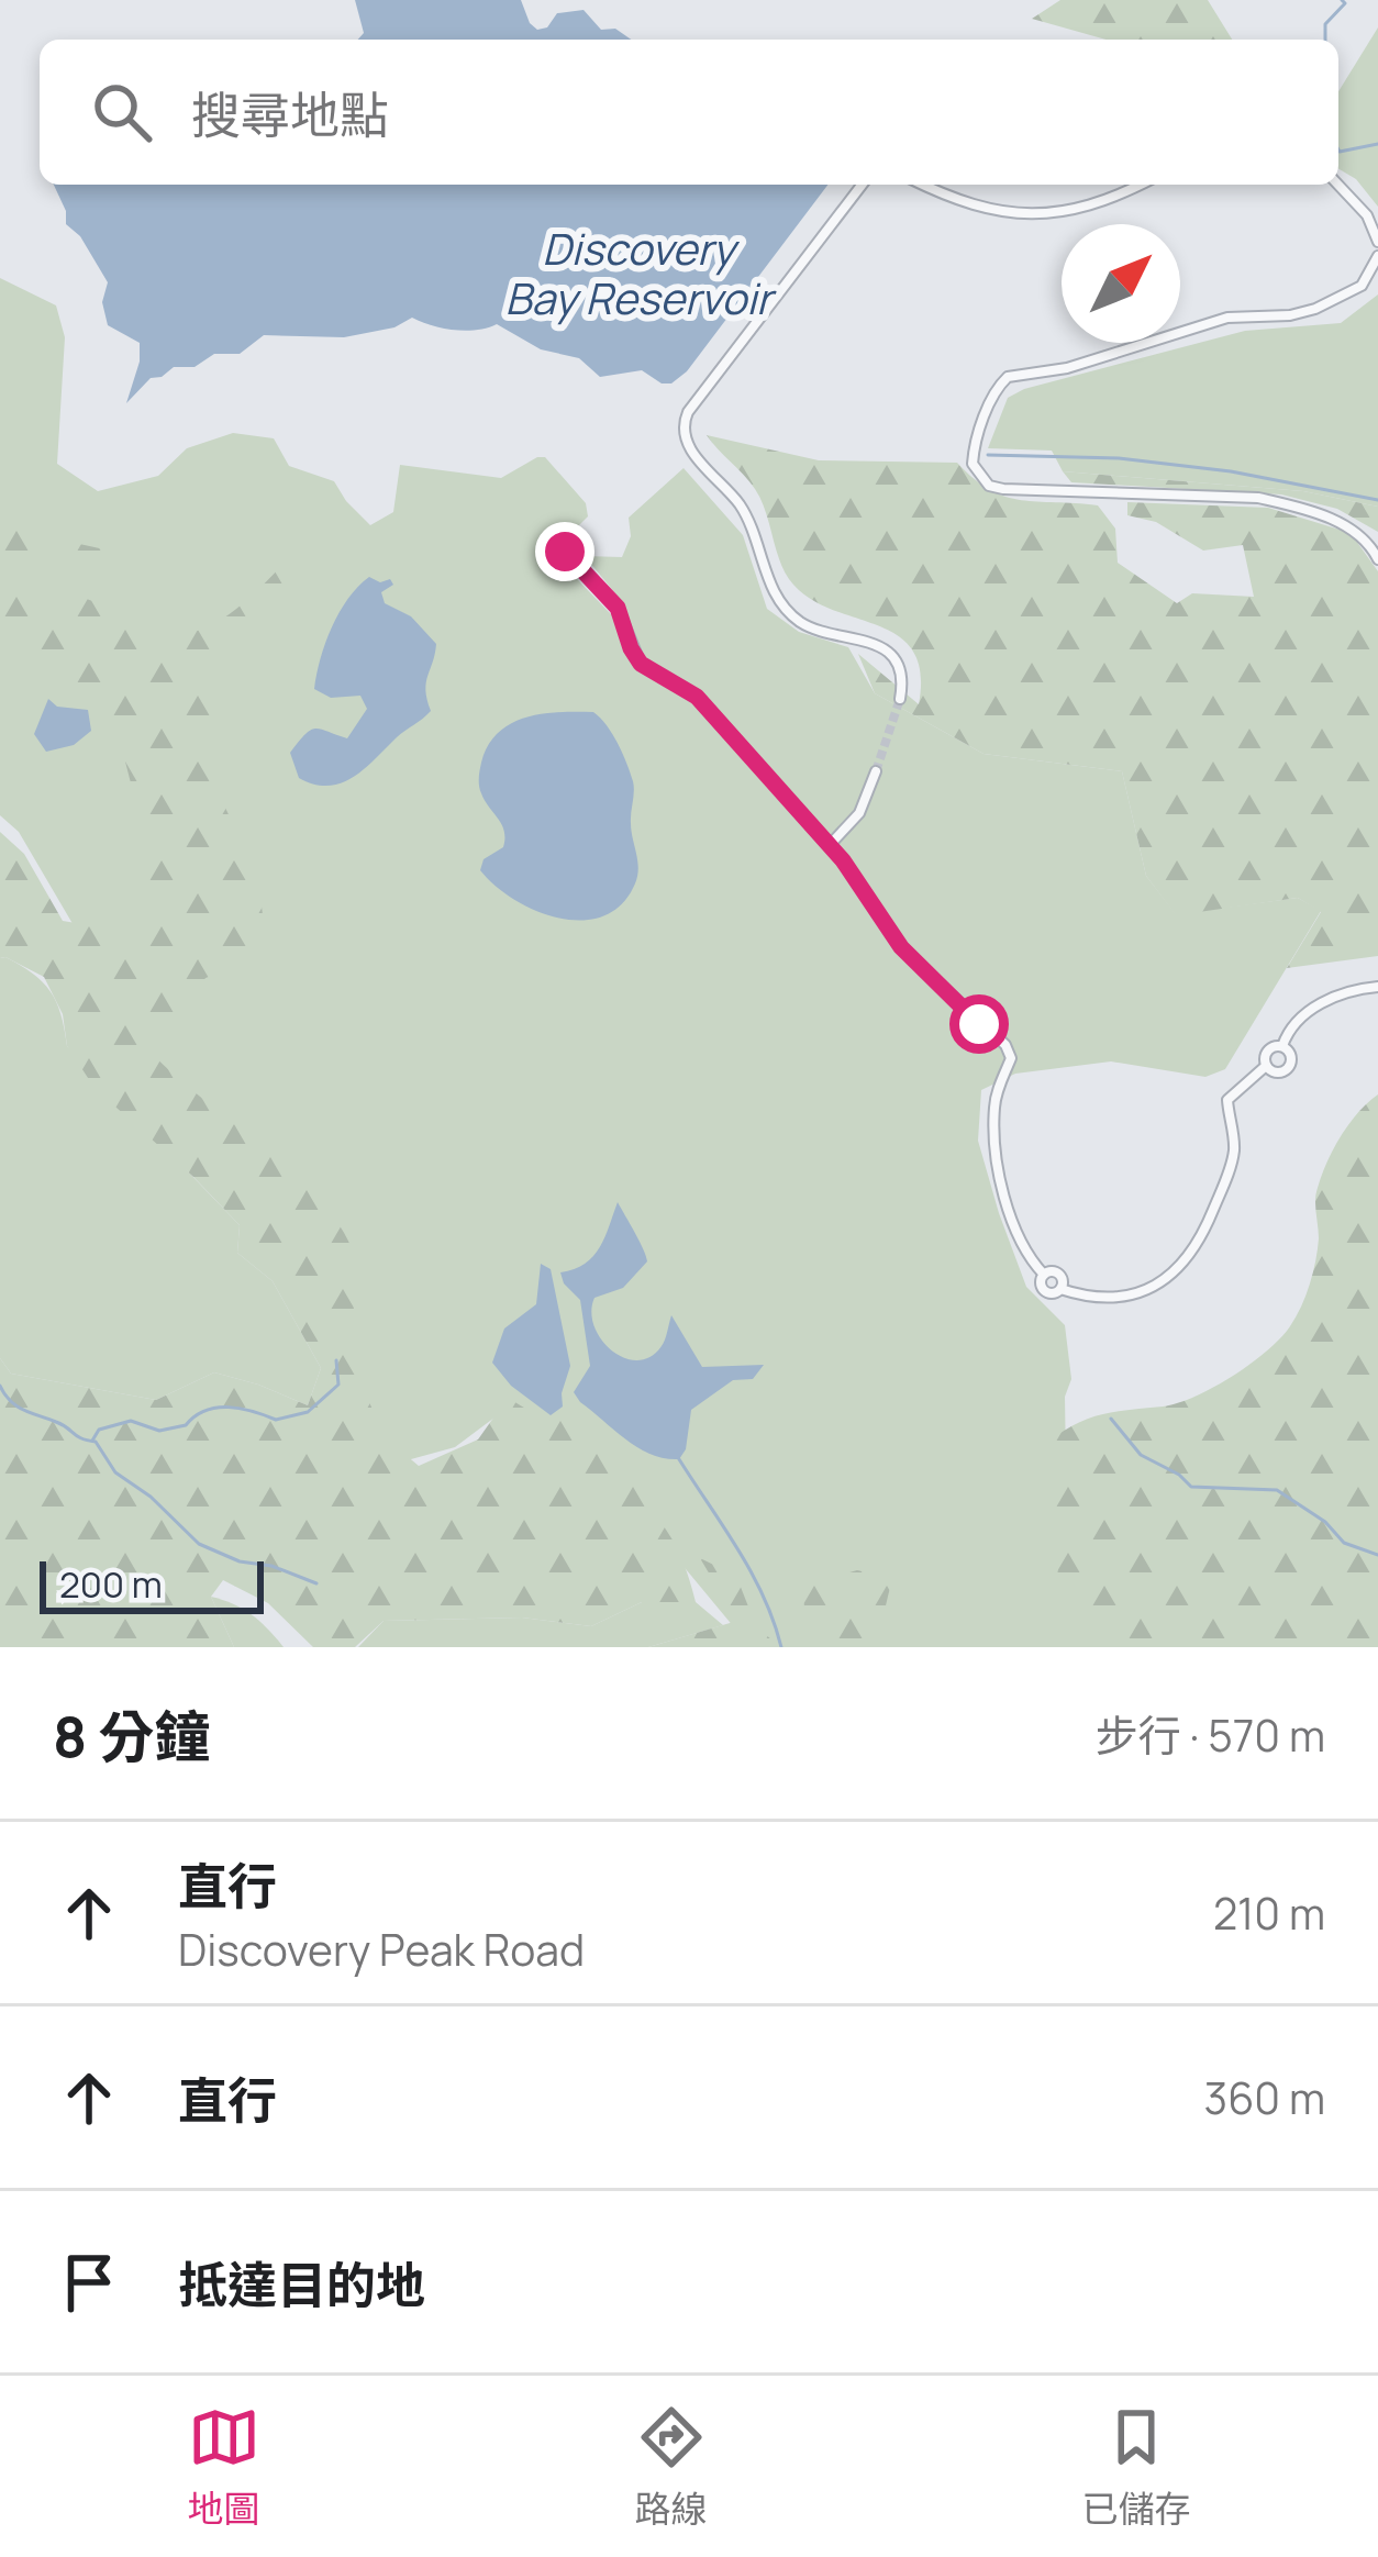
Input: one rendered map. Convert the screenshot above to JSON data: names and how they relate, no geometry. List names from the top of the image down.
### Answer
{
  "water": ["Discovery Bay Reservoir"],
  "scale_bar": "200 m",
  "north": "top right",
  "page": {
    "search": "搜尋地點",
    "scale": "200 m",
    "heading": ["8 分鐘", "步行 · 570 m"],
    "list": [
      ["直行", "Discovery Peak Road", "210 m"],
      ["直行", "360 m"],
      "抵達目的地"
    ],
    "nav": ["地圖", "路線", "已儲存"]
  }
}
